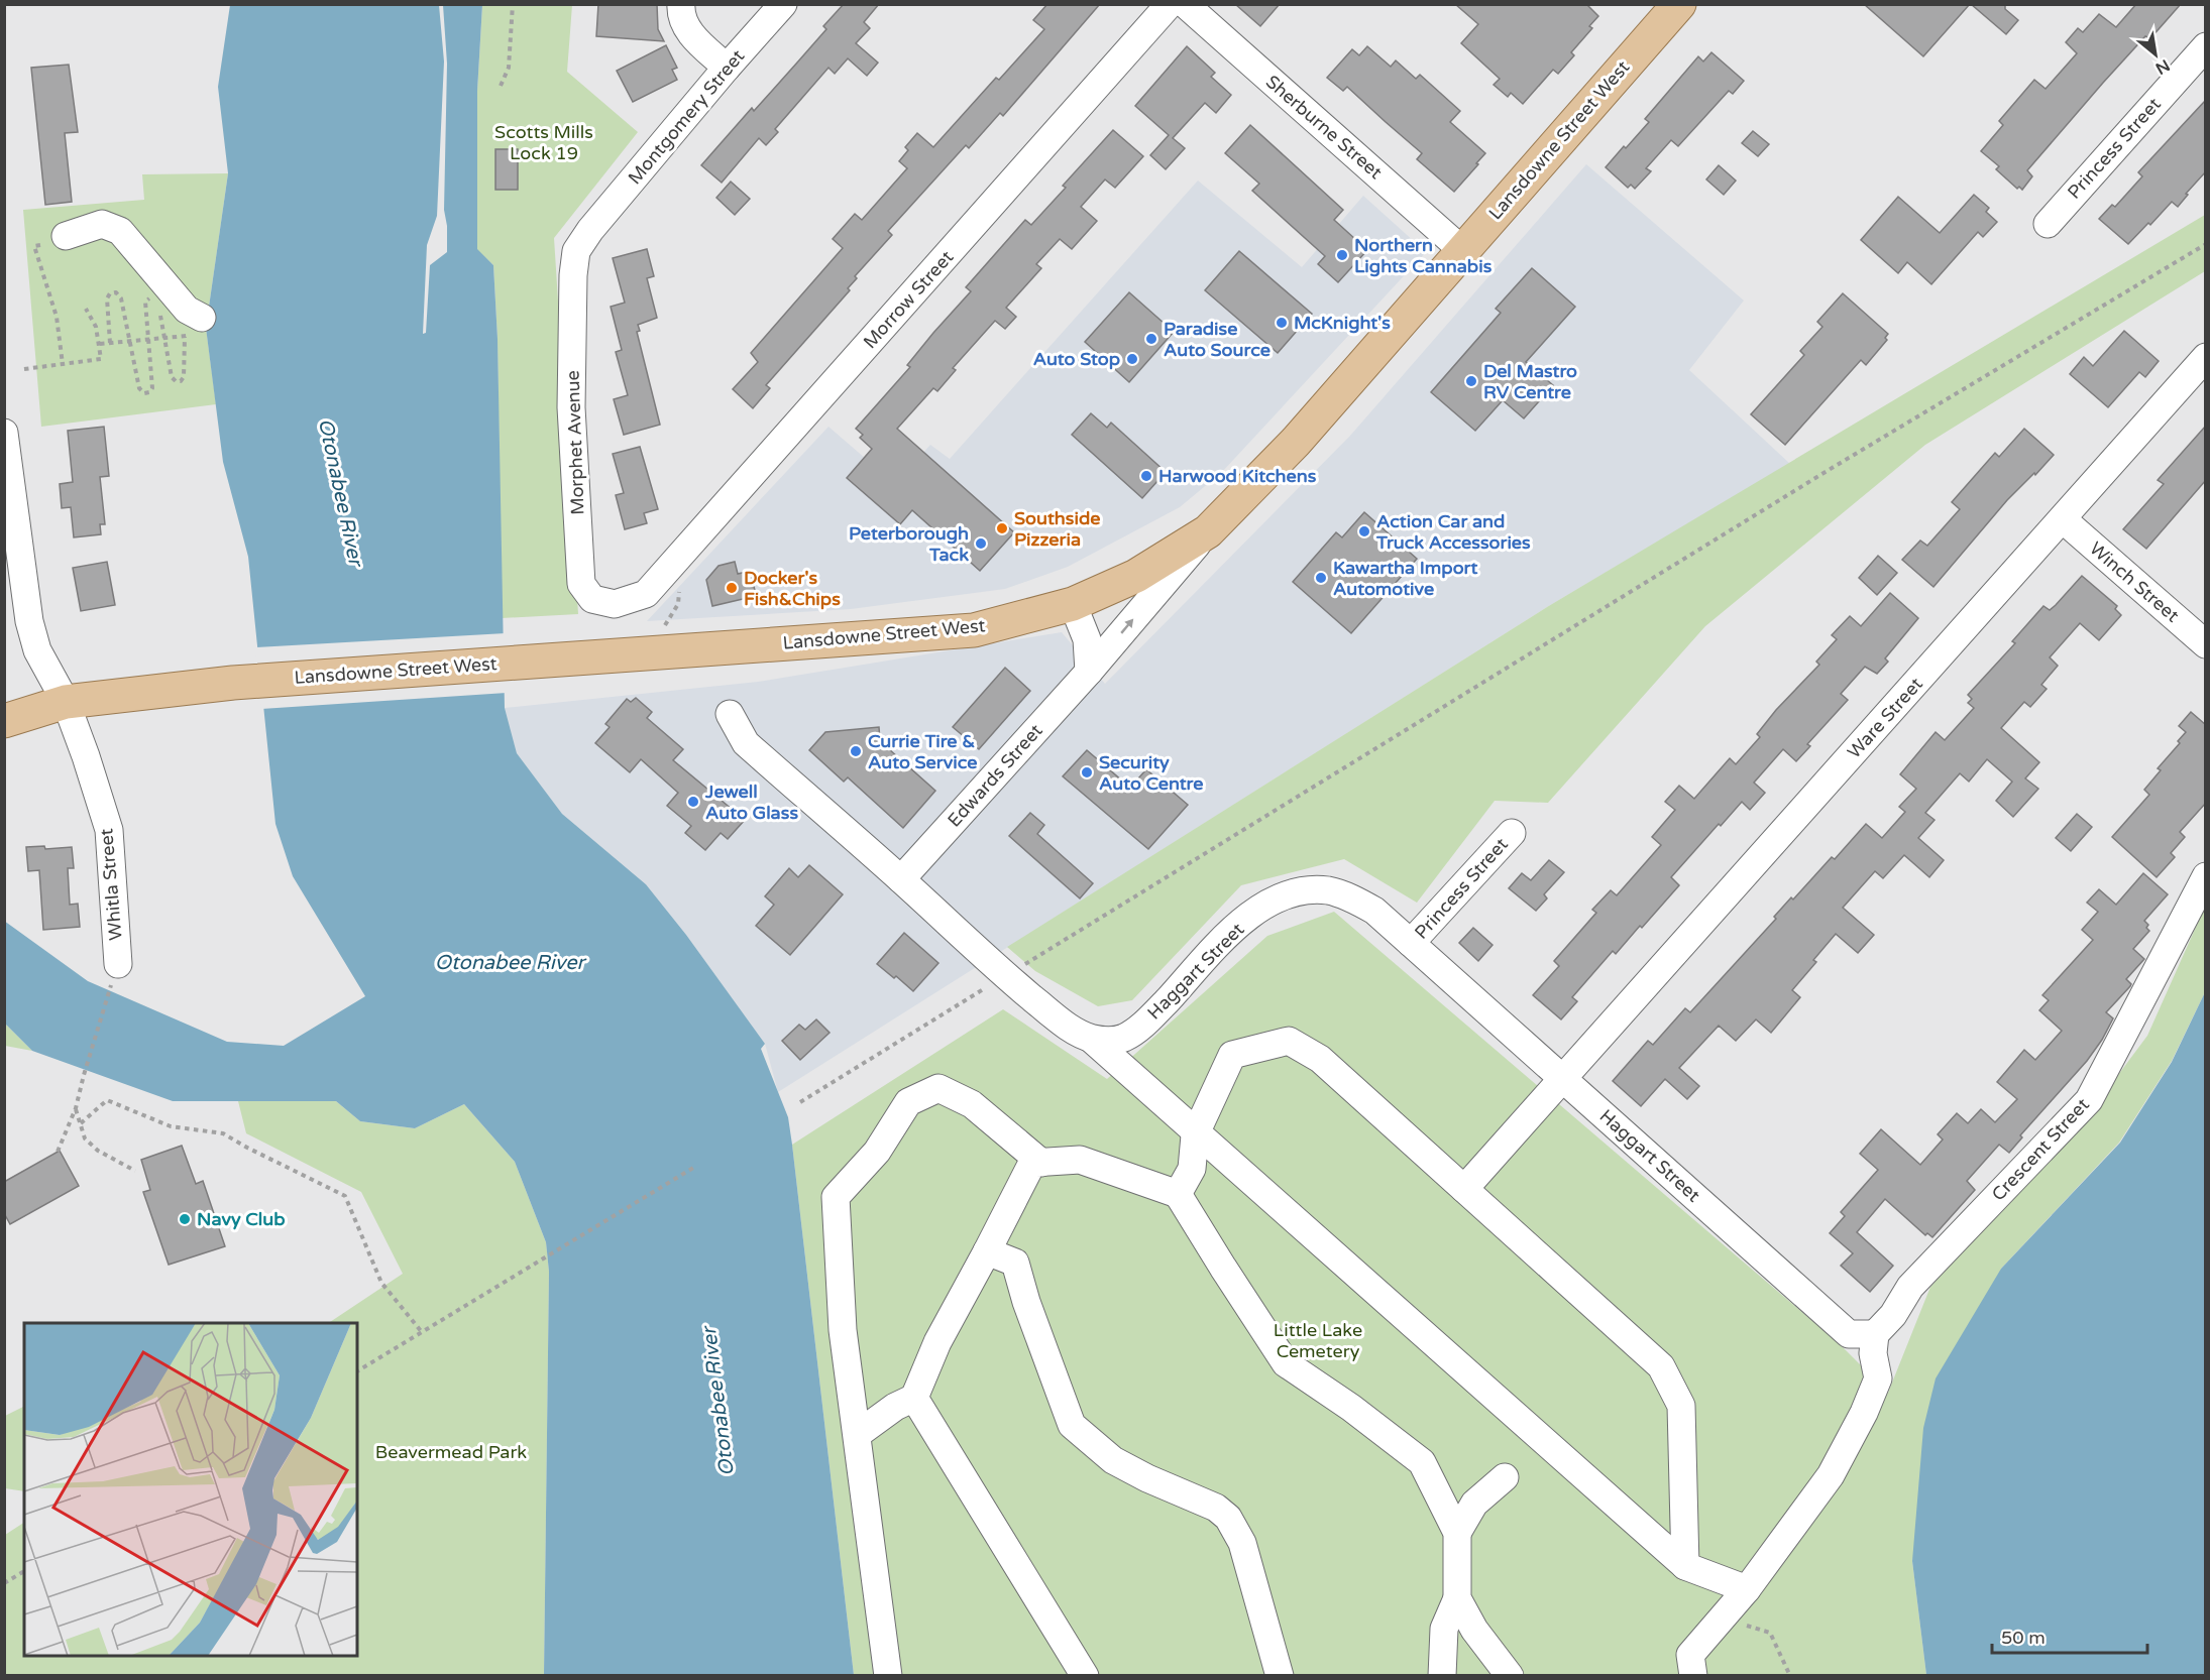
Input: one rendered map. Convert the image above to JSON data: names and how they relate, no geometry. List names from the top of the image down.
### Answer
{
  "streets": {
    "main road": ["Lansdowne Street West"],
    "street": [
      "Montgomery Street",
      "Sherburne Street",
      "Princess Street",
      "Morrow Street",
      "Morphet Avenue",
      "Winch Street",
      "Ware Street",
      "Edwards Street",
      "Whitla Street",
      "Haggart Street",
      "Crescent Street"
    ]
  },
  "crossings": [
    ["Montgomery Street", "Morphet Avenue"],
    ["Sherburne Street", "Lansdowne Street West"],
    ["Lansdowne Street West", "Edwards Street"],
    ["Lansdowne Street West", "Whitla Street"],
    ["Princess Street", "Haggart Street"],
    ["Morrow Street", "Morphet Avenue"],
    ["Winch Street", "Ware Street"],
    ["Ware Street", "Haggart Street"],
    ["Edwards Street", "Haggart Street"],
    ["Haggart Street", "Crescent Street"]
  ],
  "one_way": ["Edwards Street"],
  "water": ["Otonabee River"],
  "parks": ["Scotts Mills Lock 19", "Little Lake Cemetery", "Beavermead Park"],
  "places": [
    "Northern Lights Cannabis",
    "McKnight's",
    "Paradise Auto Source",
    "Auto Stop",
    "Del Mastro RV Centre",
    "Harwood Kitchens",
    "Southside Pizzeria",
    "Action Car and Truck Accessories",
    "Peterborough Tack",
    "Kawartha Import Automotive",
    "Docker's Fish&Chips",
    "Currie Tire & Auto Service",
    "Security Auto Centre",
    "Jewell Auto Glass",
    "Navy Club"
  ],
  "scale_bar": "50 m",
  "north": "bottom right"
}
